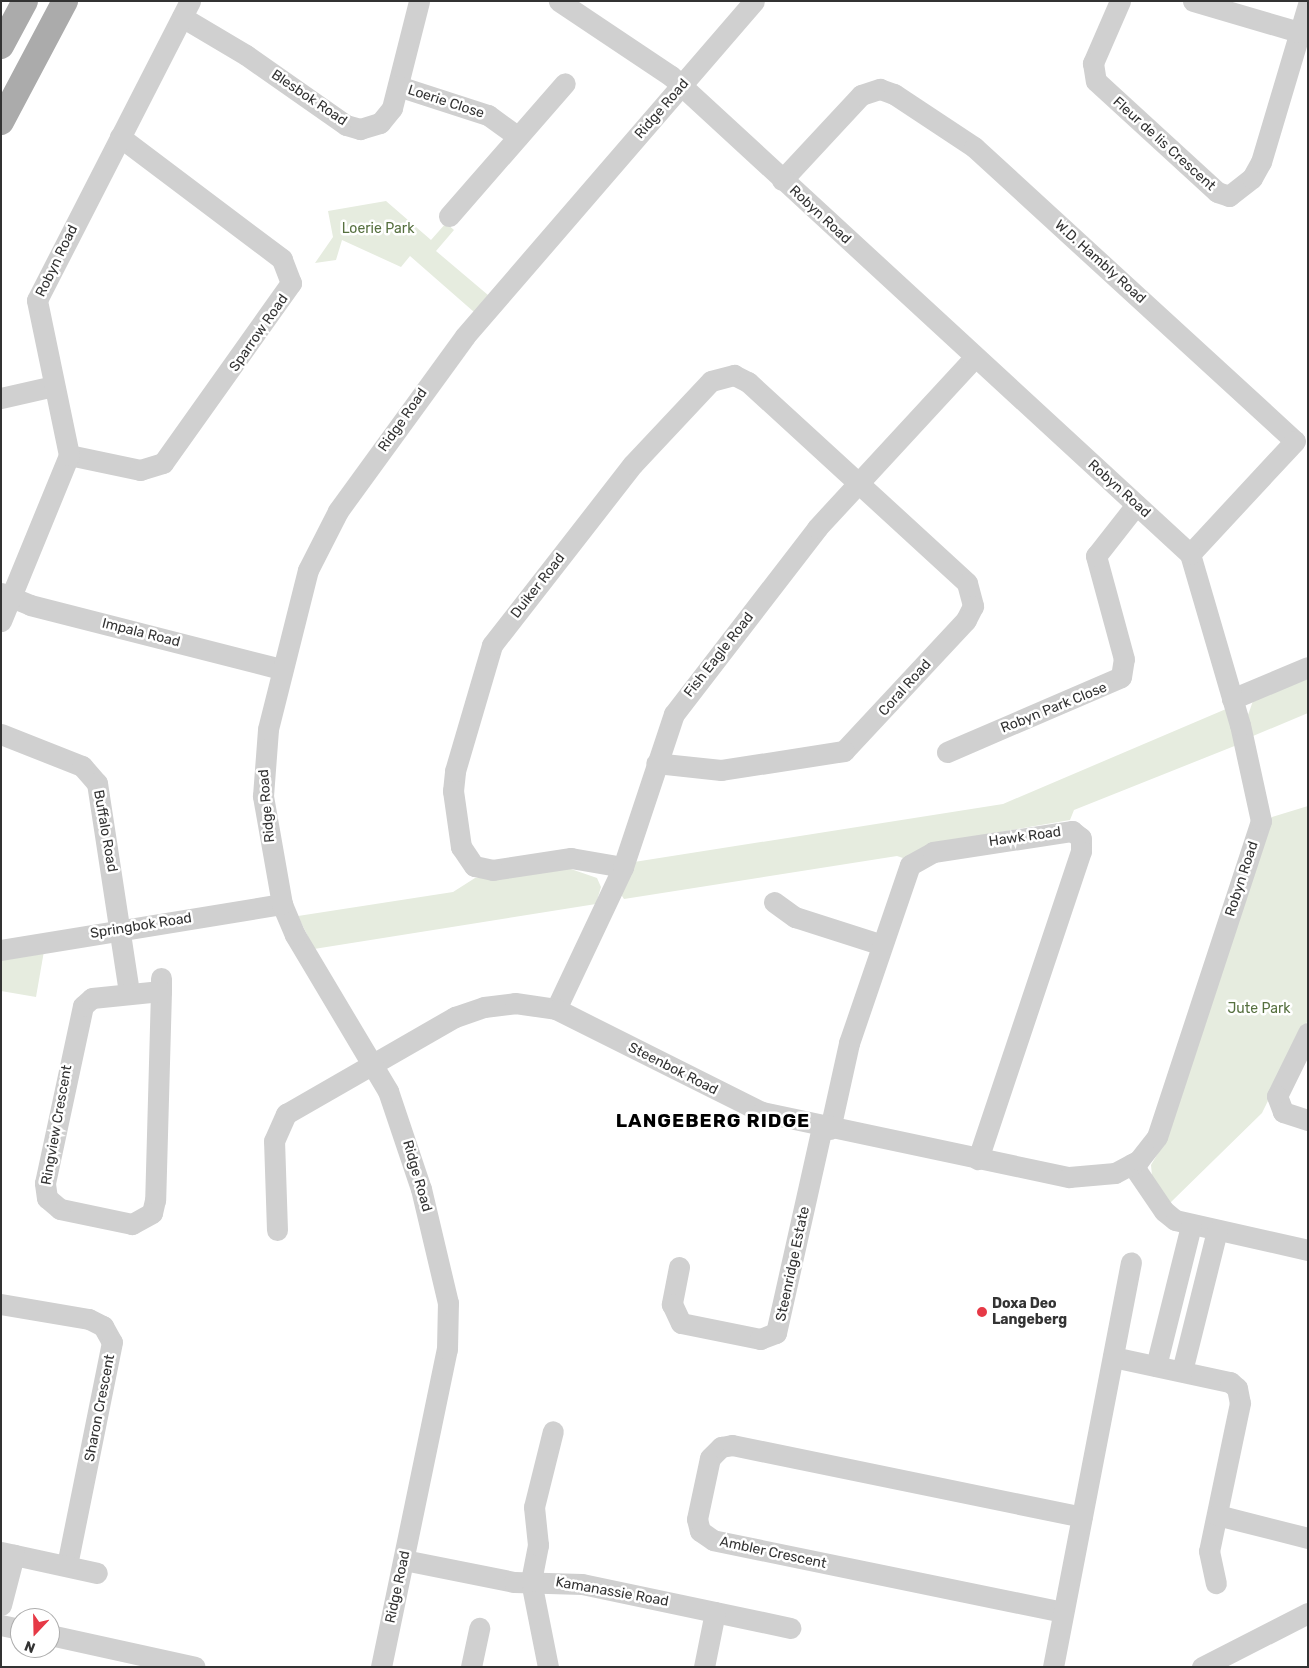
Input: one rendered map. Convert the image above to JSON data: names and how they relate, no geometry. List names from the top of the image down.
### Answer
{
  "streets": {
    "street": [
      "Blesbok Road",
      "Loerie Close",
      "Ridge Road",
      "Fleur de lis Crescent",
      "Robyn Road",
      "W.D. Hambly Road",
      "Sparrow Road",
      "Duiker Road",
      "Impala Road",
      "Fish Eagle Road",
      "Coral Road",
      "Robyn Park Close",
      "Buffalo Road",
      "Hawk Road",
      "Springbok Road",
      "Steenbok Road",
      "Ringview Crescent",
      "Steenridge Estate",
      "Sharon Crescent",
      "Ambler Crescent",
      "Kamanassie Road"
    ]
  },
  "crossings": [
    ["Blesbok Road", "Loerie Close"],
    ["Blesbok Road", "Robyn Road"],
    ["Ridge Road", "Robyn Road"],
    ["Ridge Road", "Impala Road"],
    ["Ridge Road", "Springbok Road"],
    ["Ridge Road", "Steenbok Road"],
    ["Ridge Road", "Kamanassie Road"],
    ["Robyn Road", "W.D. Hambly Road"],
    ["Robyn Road", "Sparrow Road"],
    ["Robyn Road", "Fish Eagle Road"],
    ["Robyn Road", "Robyn Park Close"],
    ["Robyn Road", "Steenbok Road"],
    ["Duiker Road", "Fish Eagle Road"],
    ["Duiker Road", "Coral Road"],
    ["Fish Eagle Road", "Coral Road"],
    ["Fish Eagle Road", "Steenbok Road"],
    ["Buffalo Road", "Springbok Road"],
    ["Hawk Road", "Steenbok Road"],
    ["Hawk Road", "Steenridge Estate"],
    ["Steenbok Road", "Steenridge Estate"]
  ],
  "districts": ["LANGEBERG RIDGE"],
  "parks": ["Loerie Park", "Jute Park"],
  "places": ["Doxa Deo Langeberg"],
  "north": "bottom"
}
